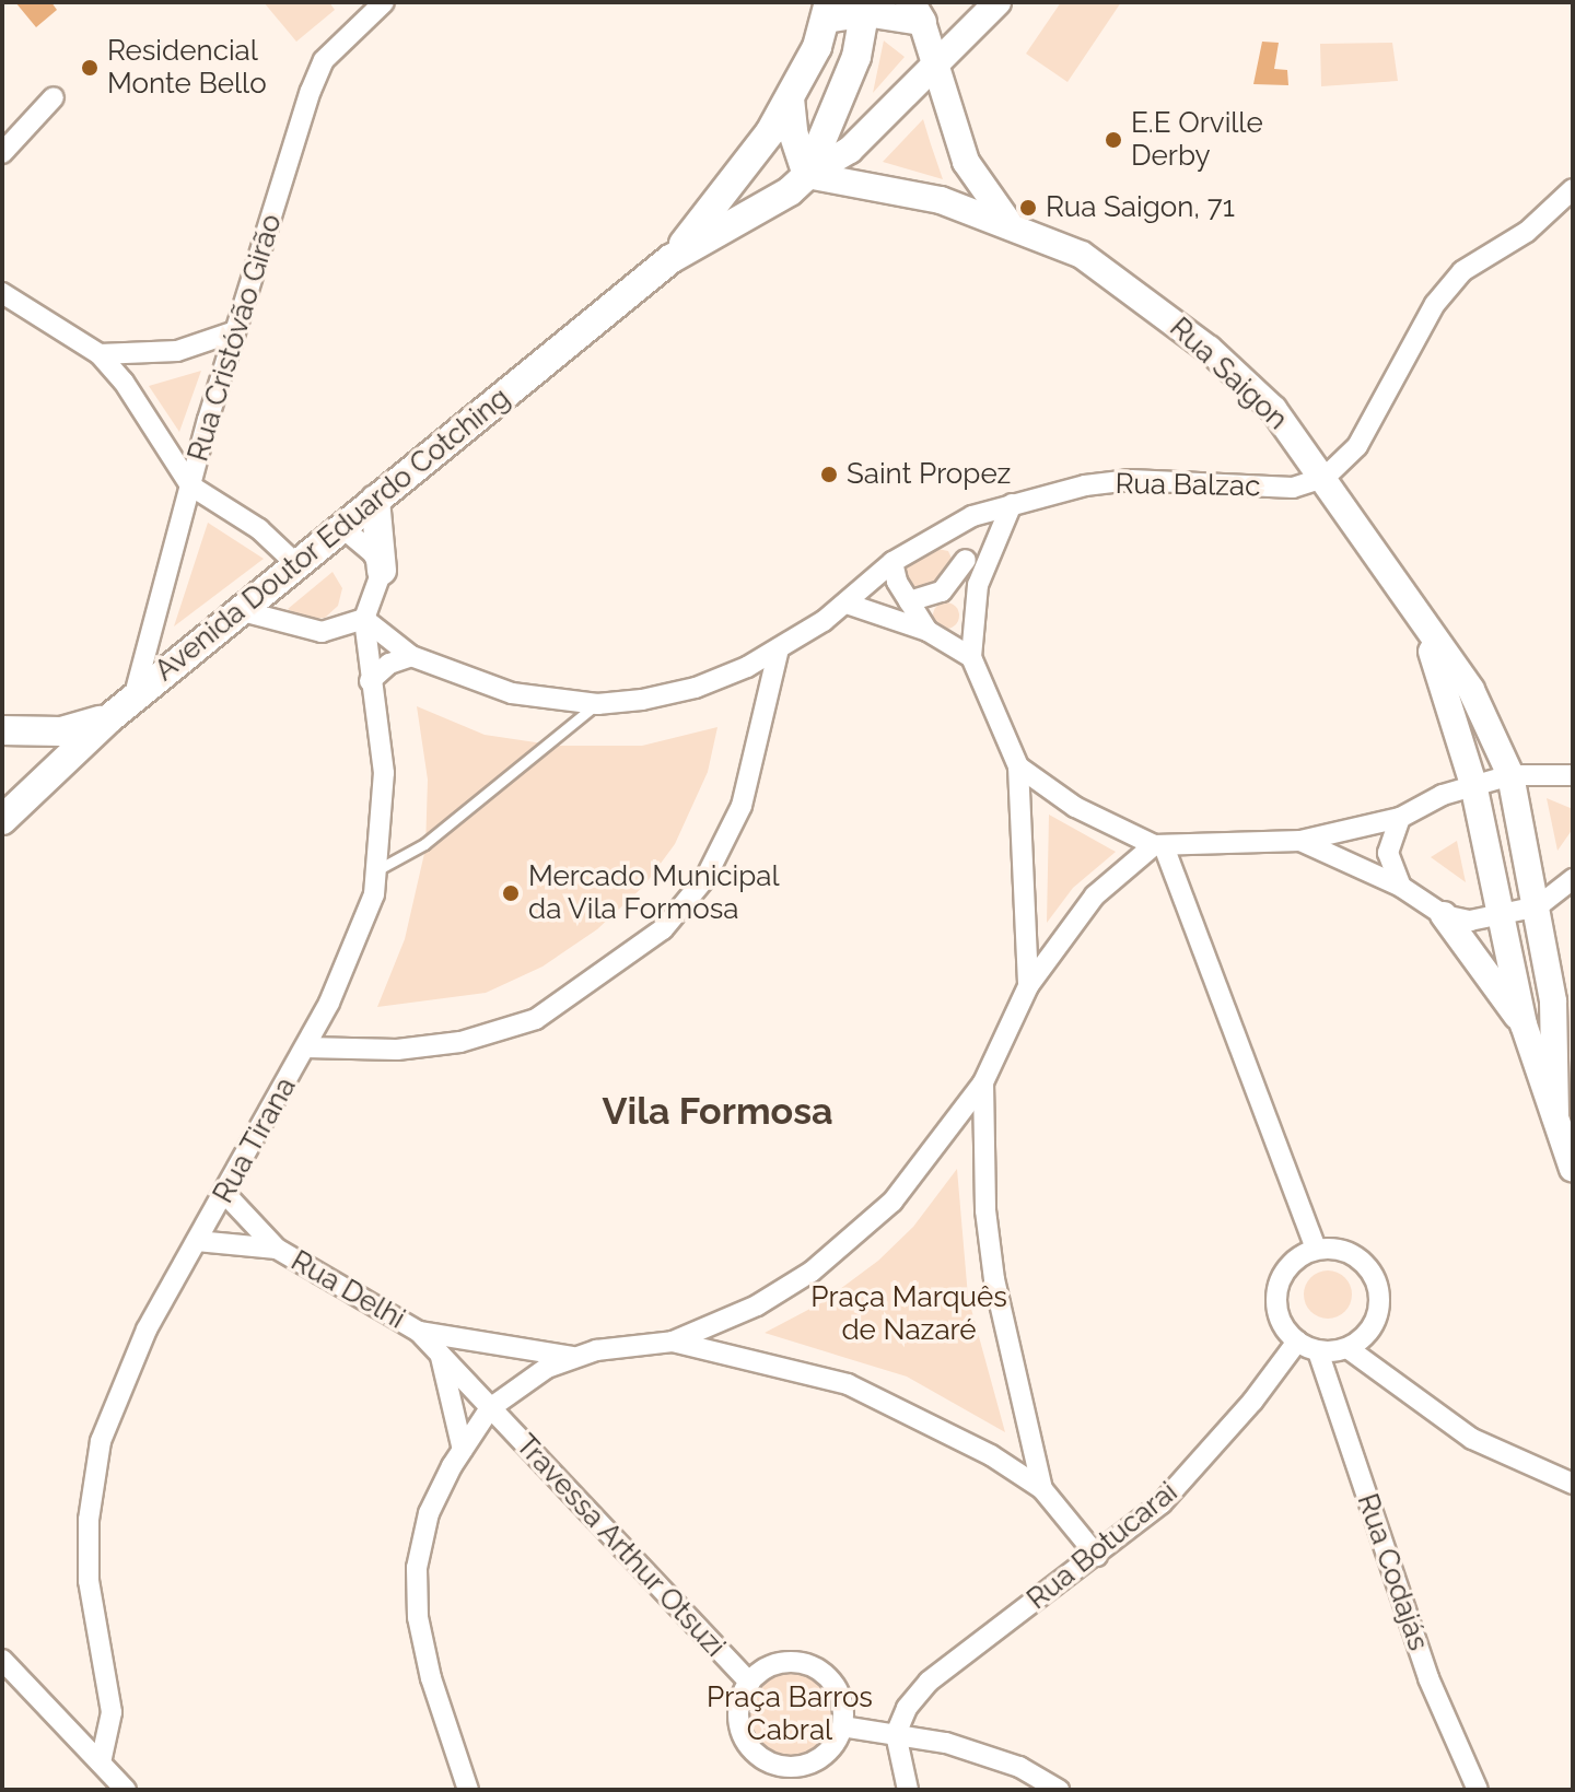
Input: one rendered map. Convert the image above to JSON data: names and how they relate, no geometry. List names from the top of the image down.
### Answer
{
  "streets": {
    "main road": ["Avenida Doutor Eduardo Cotching"],
    "street": [
      "Rua Cristóvão Girão",
      "Rua Saigon",
      "Rua Balzac",
      "Rua Tirana",
      "Rua Delhi",
      "Travessa Arthur Otsuzi",
      "Rua Botucarai",
      "Rua Codajás"
    ]
  },
  "crossings": [
    ["Rua Cristóvão Girão", "Avenida Doutor Eduardo Cotching"],
    ["Rua Saigon", "Rua Balzac"],
    ["Rua Saigon", "Avenida Doutor Eduardo Cotching"],
    ["Rua Balzac", "Rua Tirana"],
    ["Rua Tirana", "Rua Delhi"],
    ["Rua Delhi", "Travessa Arthur Otsuzi"],
    ["Rua Botucarai", "Rua Codajás"]
  ],
  "districts": ["Vila Formosa"],
  "parks": ["Praça Marquês de Nazaré", "Praça Barros Cabral"],
  "places": [
    "Residencial Monte Bello",
    "E.E Orville Derby",
    "Rua Saigon, 71",
    "Saint Propez",
    "Mercado Municipal da Vila Formosa"
  ]
}
